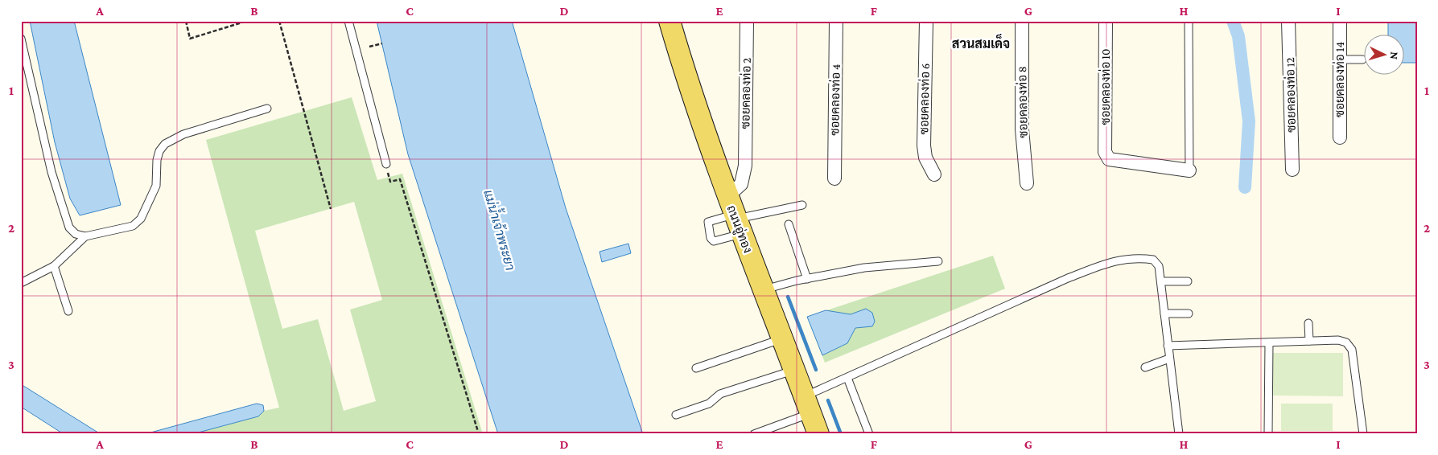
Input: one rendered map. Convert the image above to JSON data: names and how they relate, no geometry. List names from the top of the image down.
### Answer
{
  "streets": {
    "main road": ["ถนนอู่ทอง"],
    "street": [
      "ซอยคลองท่อ 14",
      "ซอยคลองท่อ 10",
      "ซอยคลองท่อ 2",
      "ซอยคลองท่อ 12",
      "ซอยคลองท่อ 6",
      "ซอยคลองท่อ 4",
      "ซอยคลองท่อ 8"
    ]
  },
  "crossings": [
    ["ซอยคลองท่อ 2", "ถนนอู่ทอง"]
  ],
  "districts": ["สวนสมเด็จ"],
  "water": ["แม่น้ำเจ้าพระยา"],
  "north": "right",
  "grid": {
    "columns": [
      "A",
      "B",
      "C",
      "D",
      "E",
      "F",
      "G",
      "H",
      "I"
    ],
    "rows": ["1", "2", "3"]
  }
}
